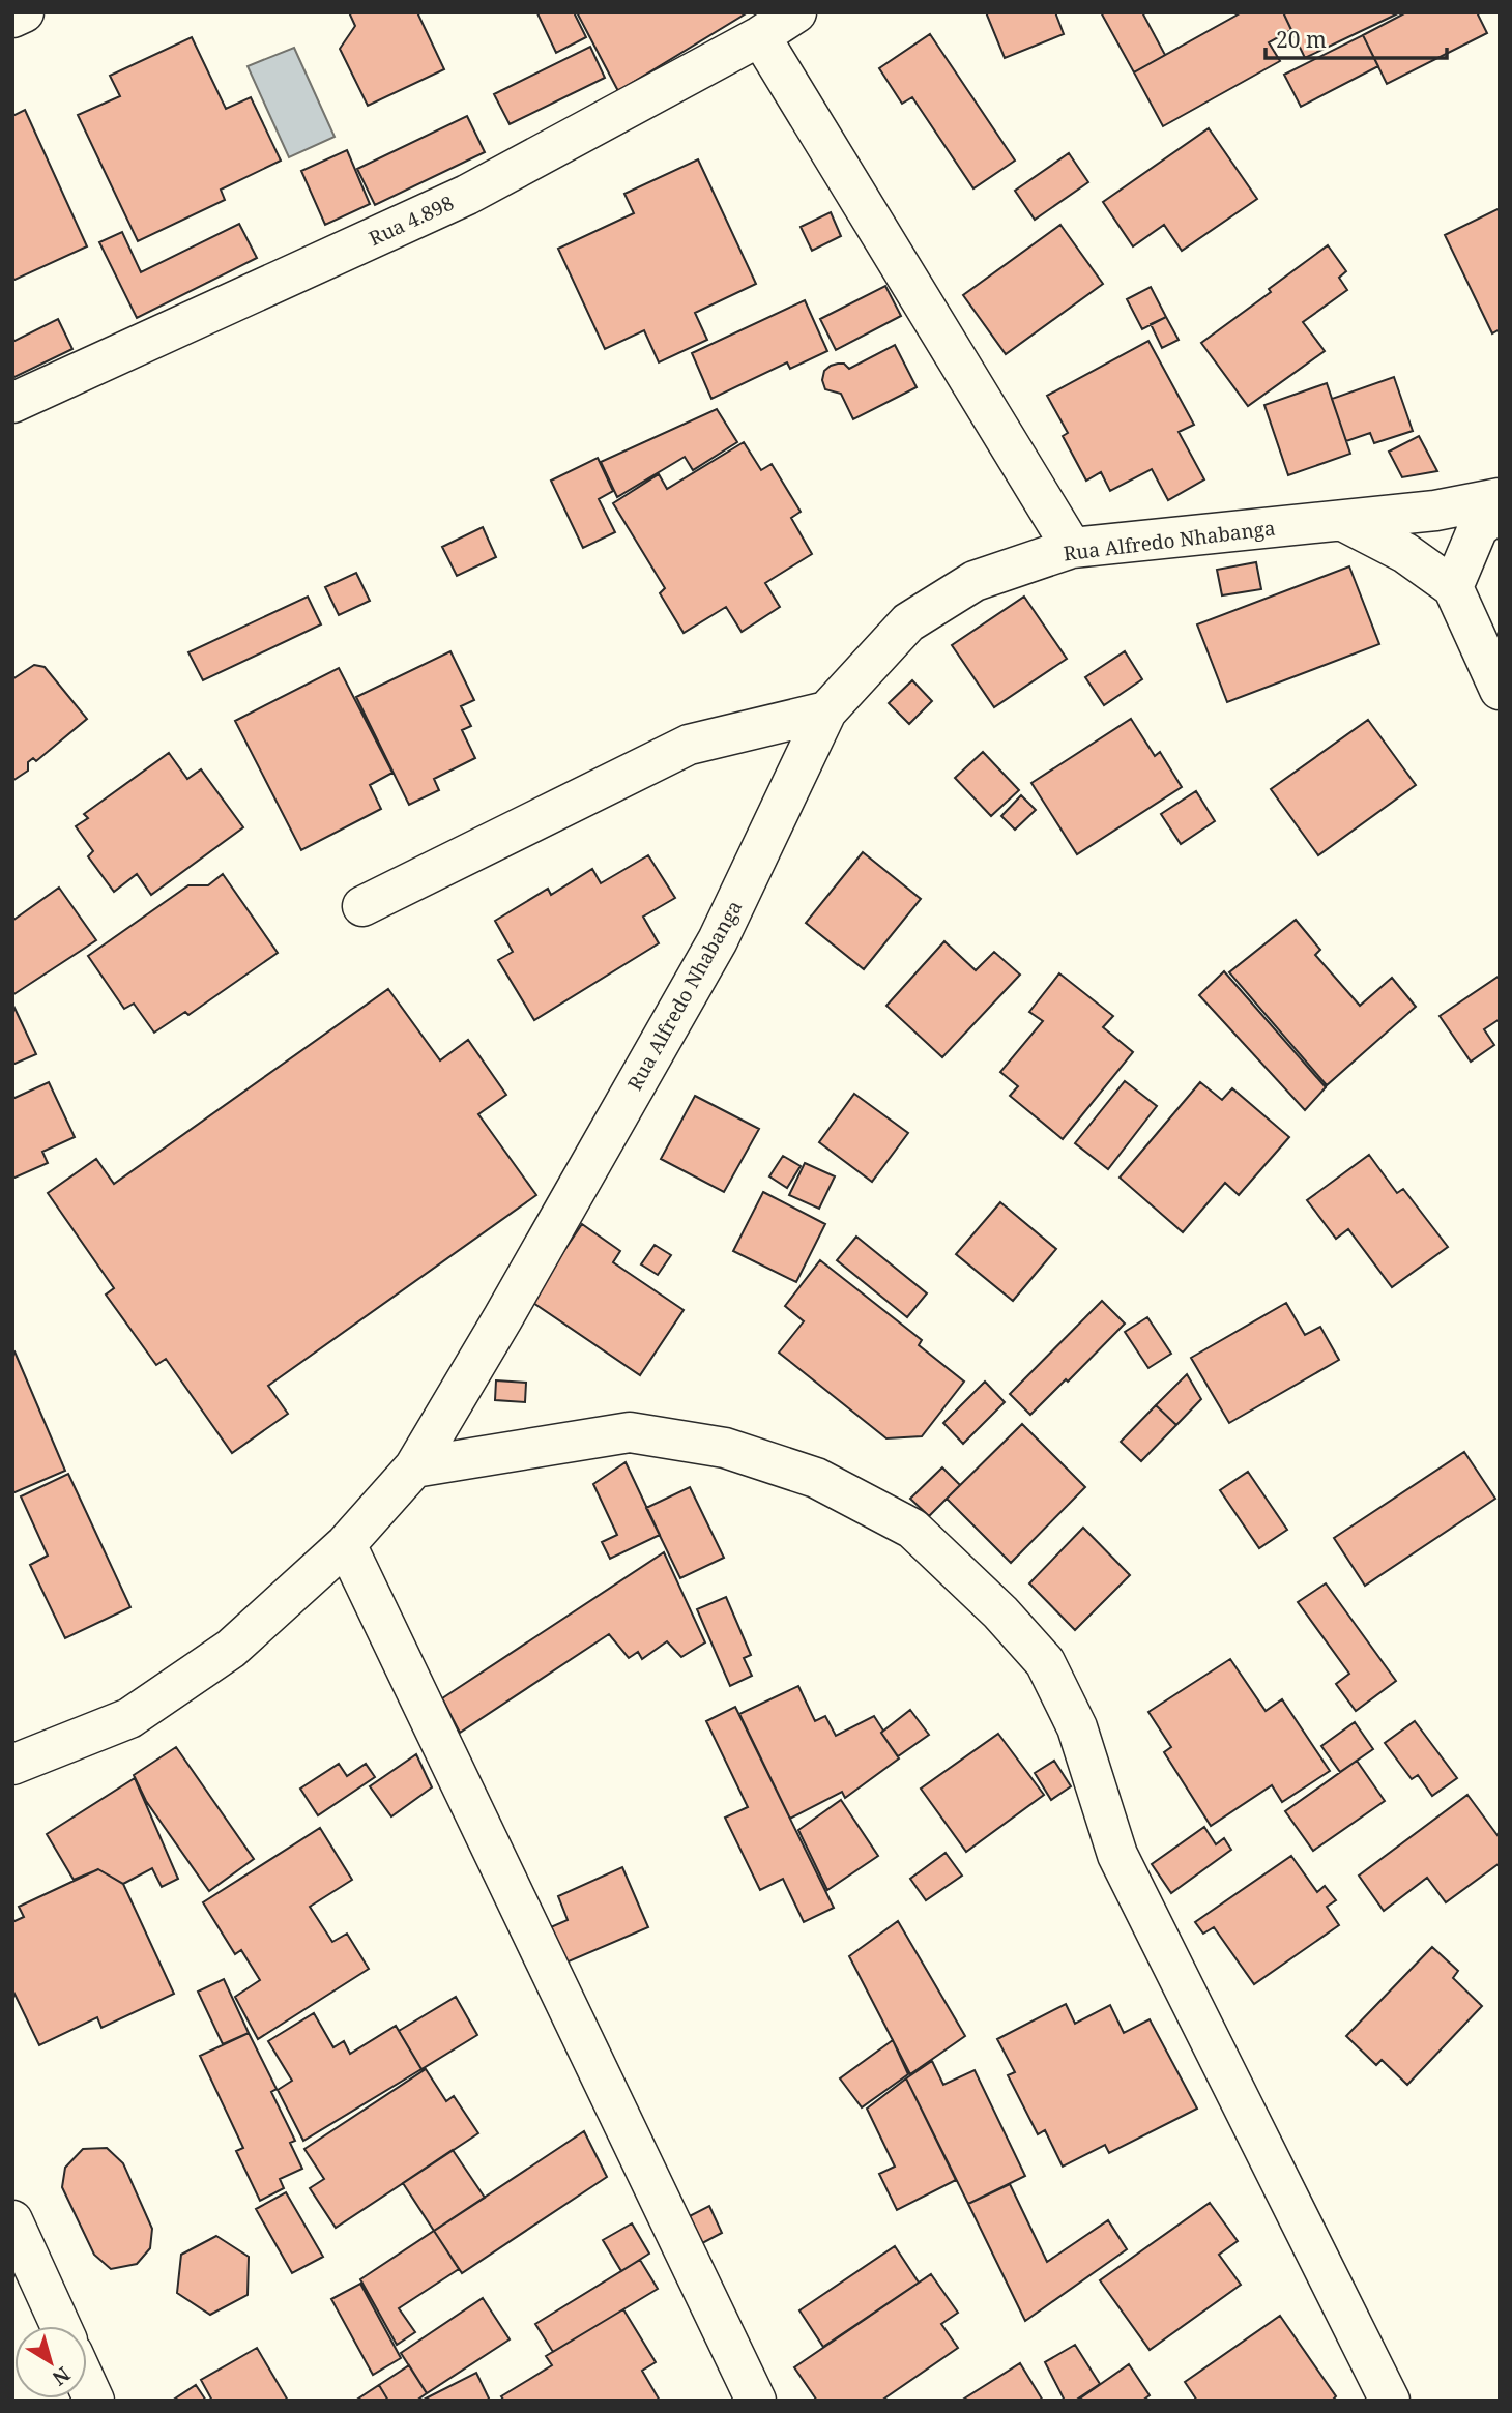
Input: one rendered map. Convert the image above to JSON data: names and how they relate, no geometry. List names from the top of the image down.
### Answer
{
  "streets": {
    "street": ["Rua 4.898", "Rua Alfredo Nhabanga"]
  },
  "scale_bar": "20 m",
  "north": "bottom right"
}
